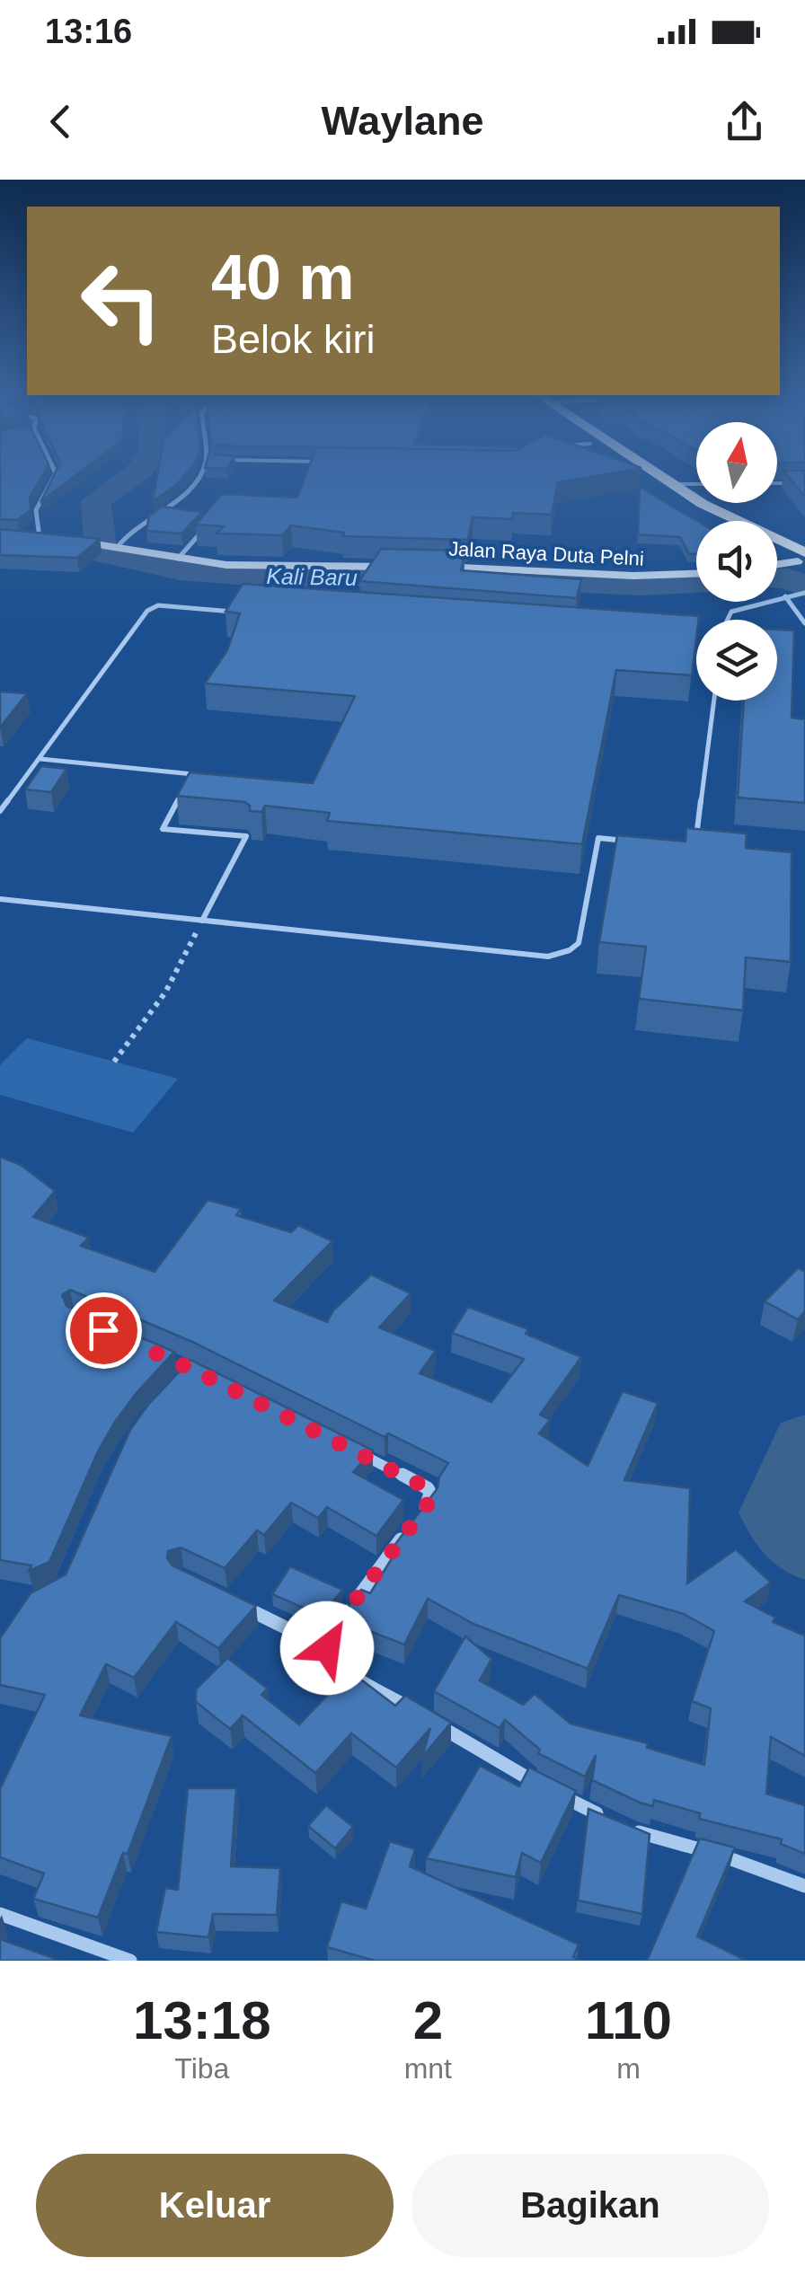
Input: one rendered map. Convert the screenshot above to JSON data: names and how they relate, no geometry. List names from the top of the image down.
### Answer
{
  "streets": {
    "main road": ["Jalan Raya Duta Pelni"]
  },
  "water": ["Kali Baru"],
  "north": "top",
  "page": {
    "status": "13:16",
    "header": "Waylane",
    "turn": ["40 m", "Belok kiri"],
    "eta": [
      "13:18",
      "Tiba",
      "2",
      "mnt",
      "110",
      "m"
    ],
    "buttons": ["Keluar", "Bagikan"]
  }
}
